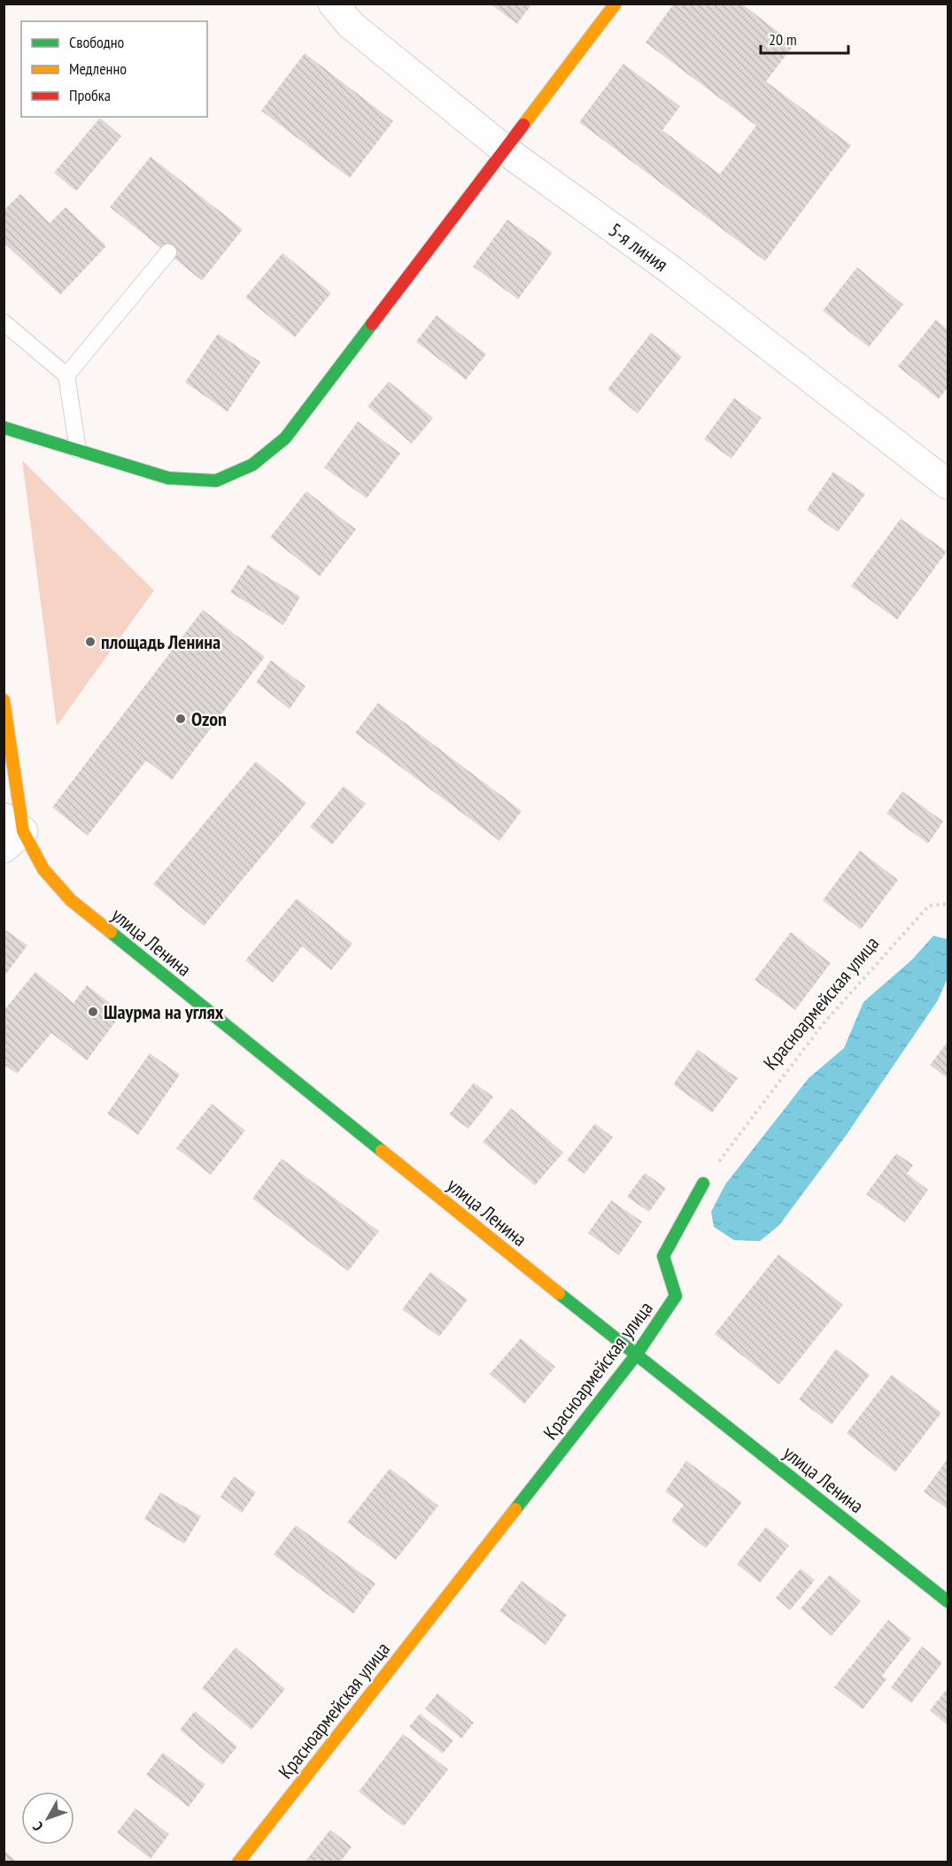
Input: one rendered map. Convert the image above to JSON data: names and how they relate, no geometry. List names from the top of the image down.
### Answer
{
  "streets": {
    "street": ["5-я линия", "улица Ленина", "Красноармейская улица"]
  },
  "crossings": [
    ["улица Ленина", "Красноармейская улица"]
  ],
  "places": ["площадь Ленина", "Ozon", "Шаурма на углях"],
  "legend": ["Свободно", "Медленно", "Пробка"],
  "scale_bar": "20 m",
  "north": "bottom left"
}
